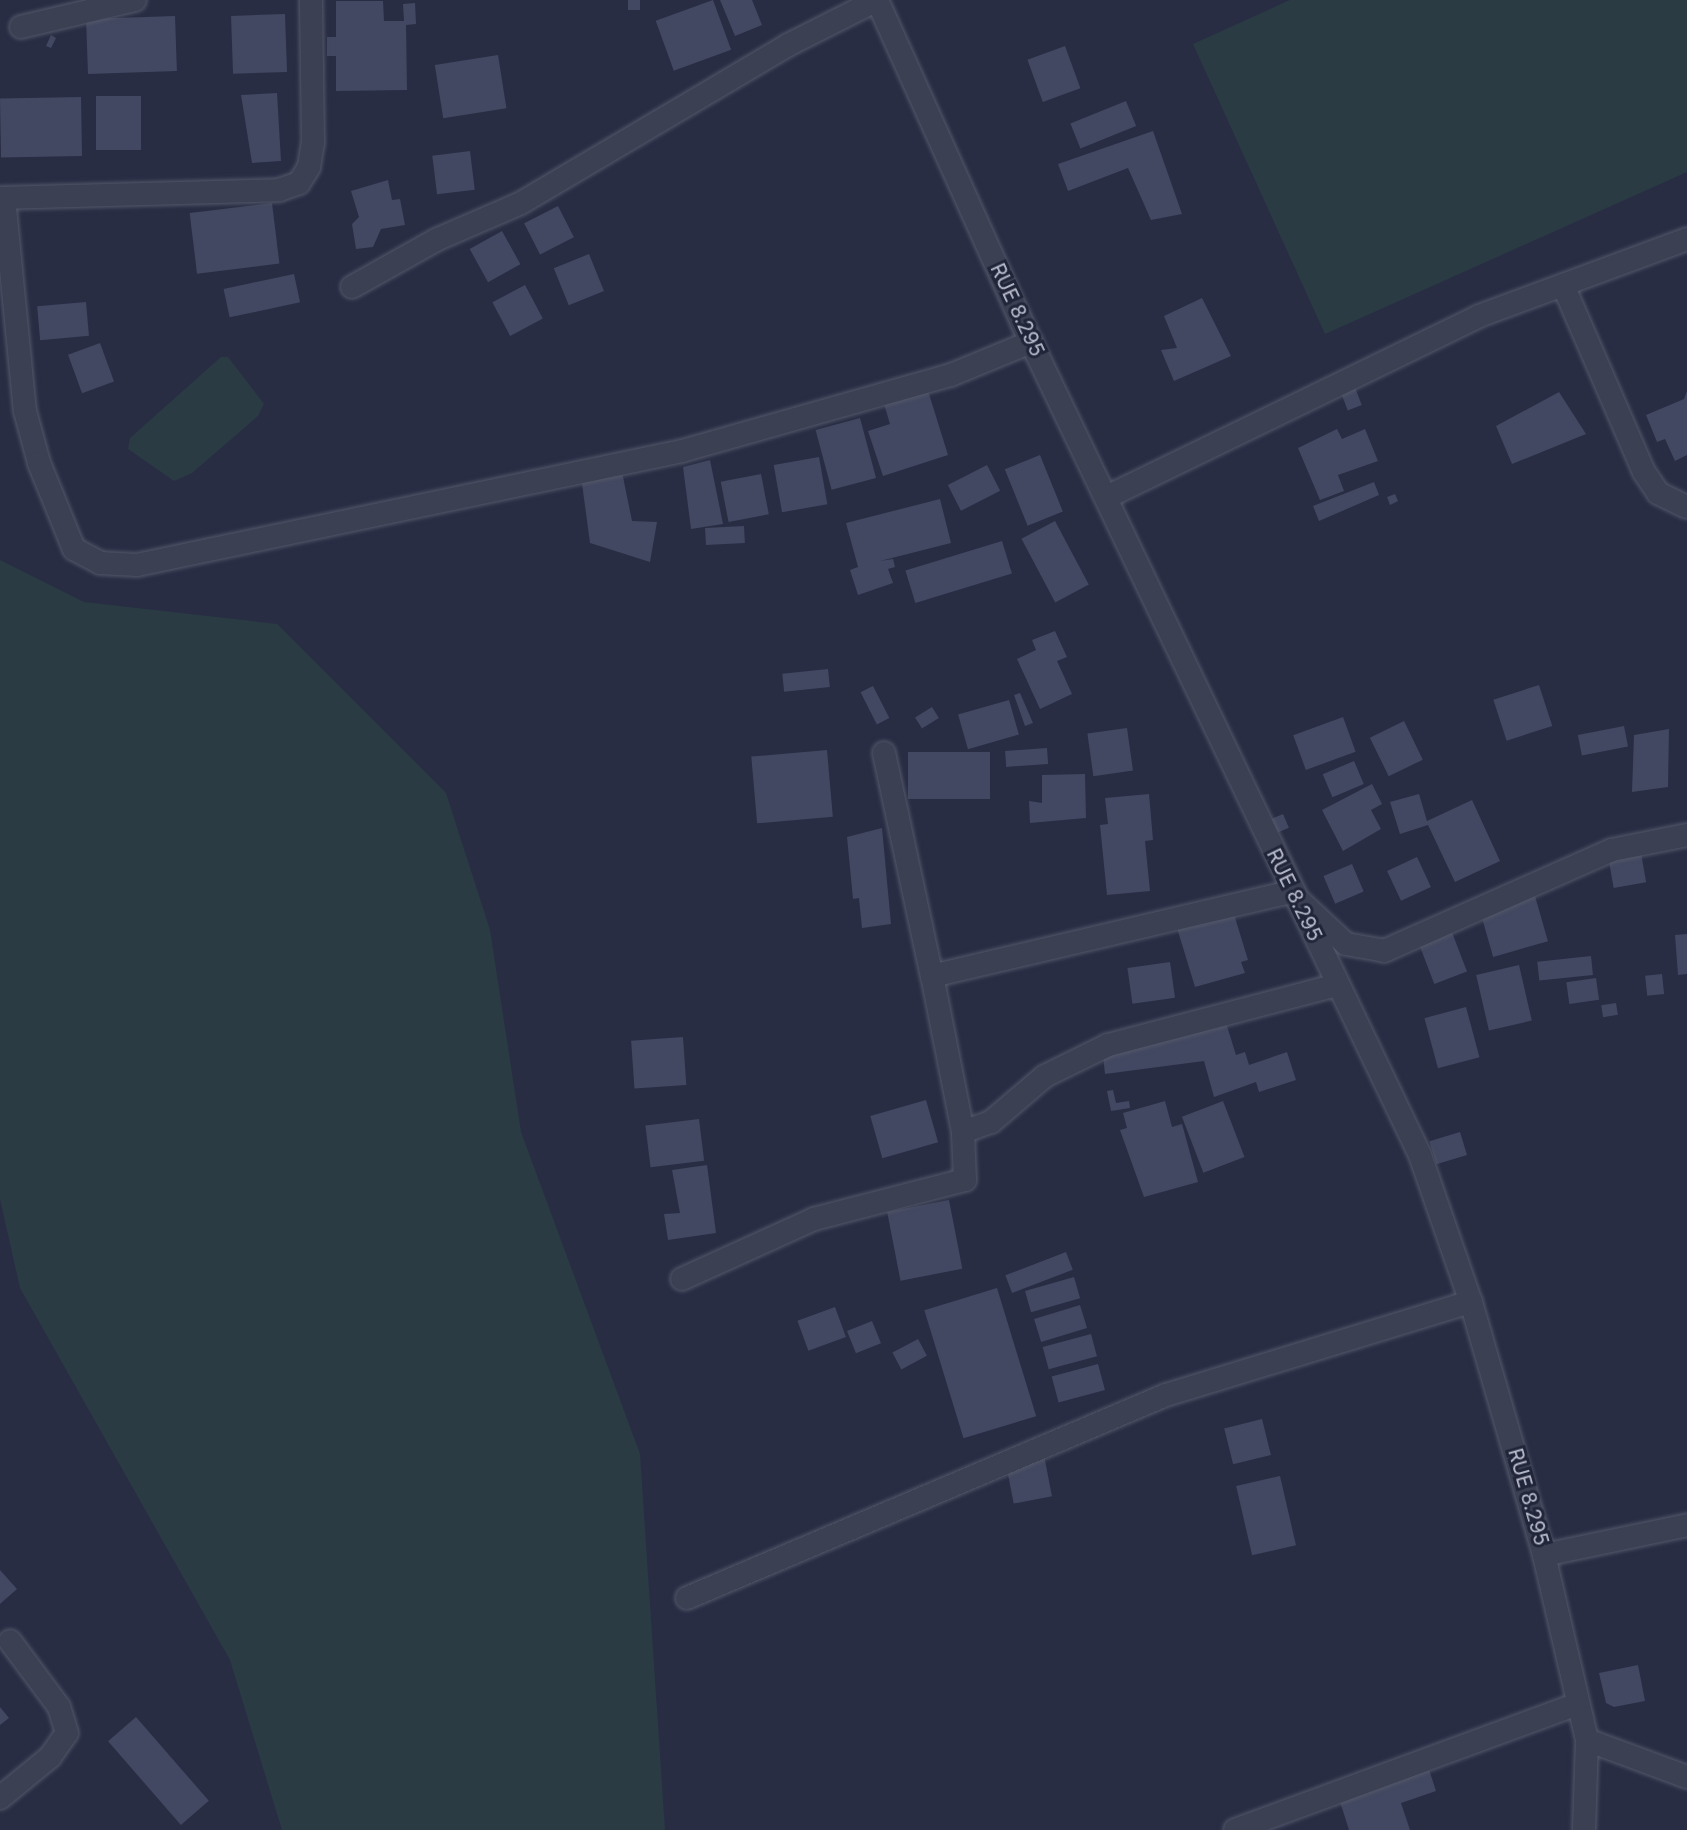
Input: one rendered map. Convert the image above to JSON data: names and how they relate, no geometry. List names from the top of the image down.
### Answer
{
  "streets": {
    "street": ["RUE 8.295"]
  }
}
